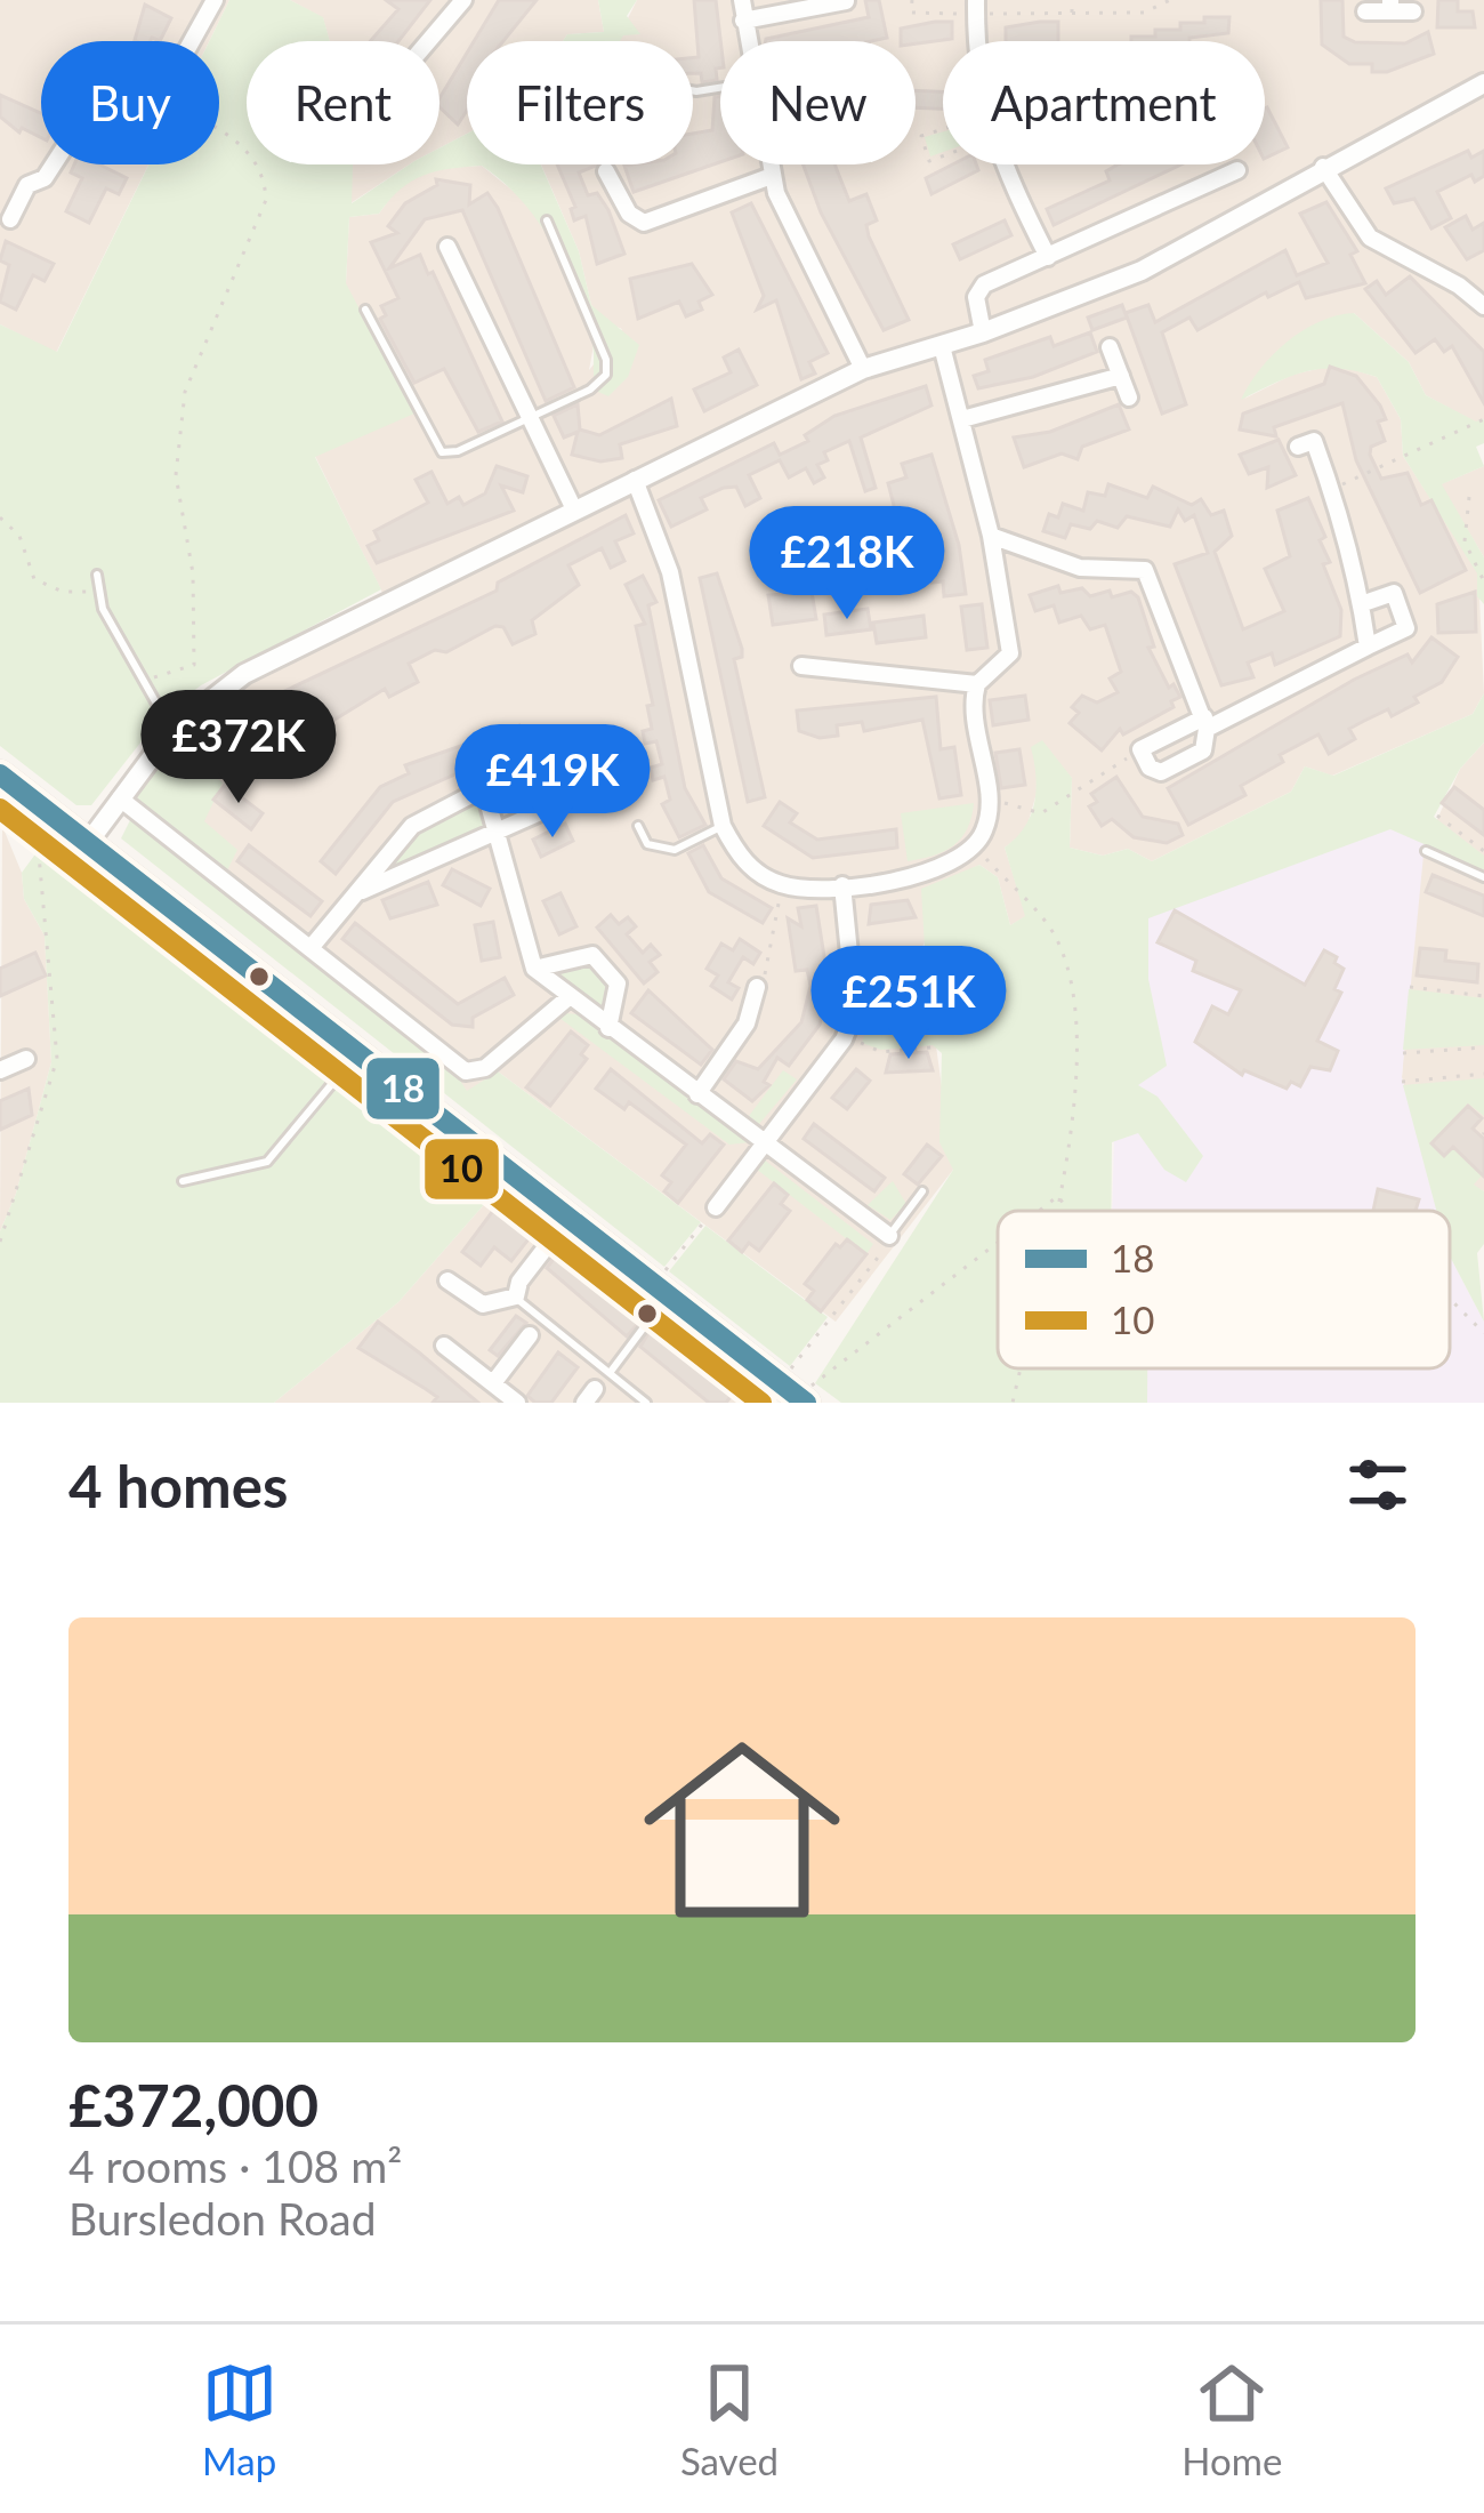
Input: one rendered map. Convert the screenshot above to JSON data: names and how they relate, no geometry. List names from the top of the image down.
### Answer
{
  "lines": ["transit line 18", "transit line 10"],
  "legend": ["18", "10"],
  "page": {
    "chip": [
      "Buy",
      "Rent",
      "Filters",
      "New",
      "Apartment"
    ],
    "price": [
      "£218K",
      "£372K",
      "£419K",
      "£251K"
    ],
    "heading": "4 homes",
    "list": [
      {
        "name": "£372,000",
        "note": "4 rooms · 108 m² · Bursledon Road"
      }
    ],
    "tabs": ["Map", "Saved", "Home"]
  }
}
